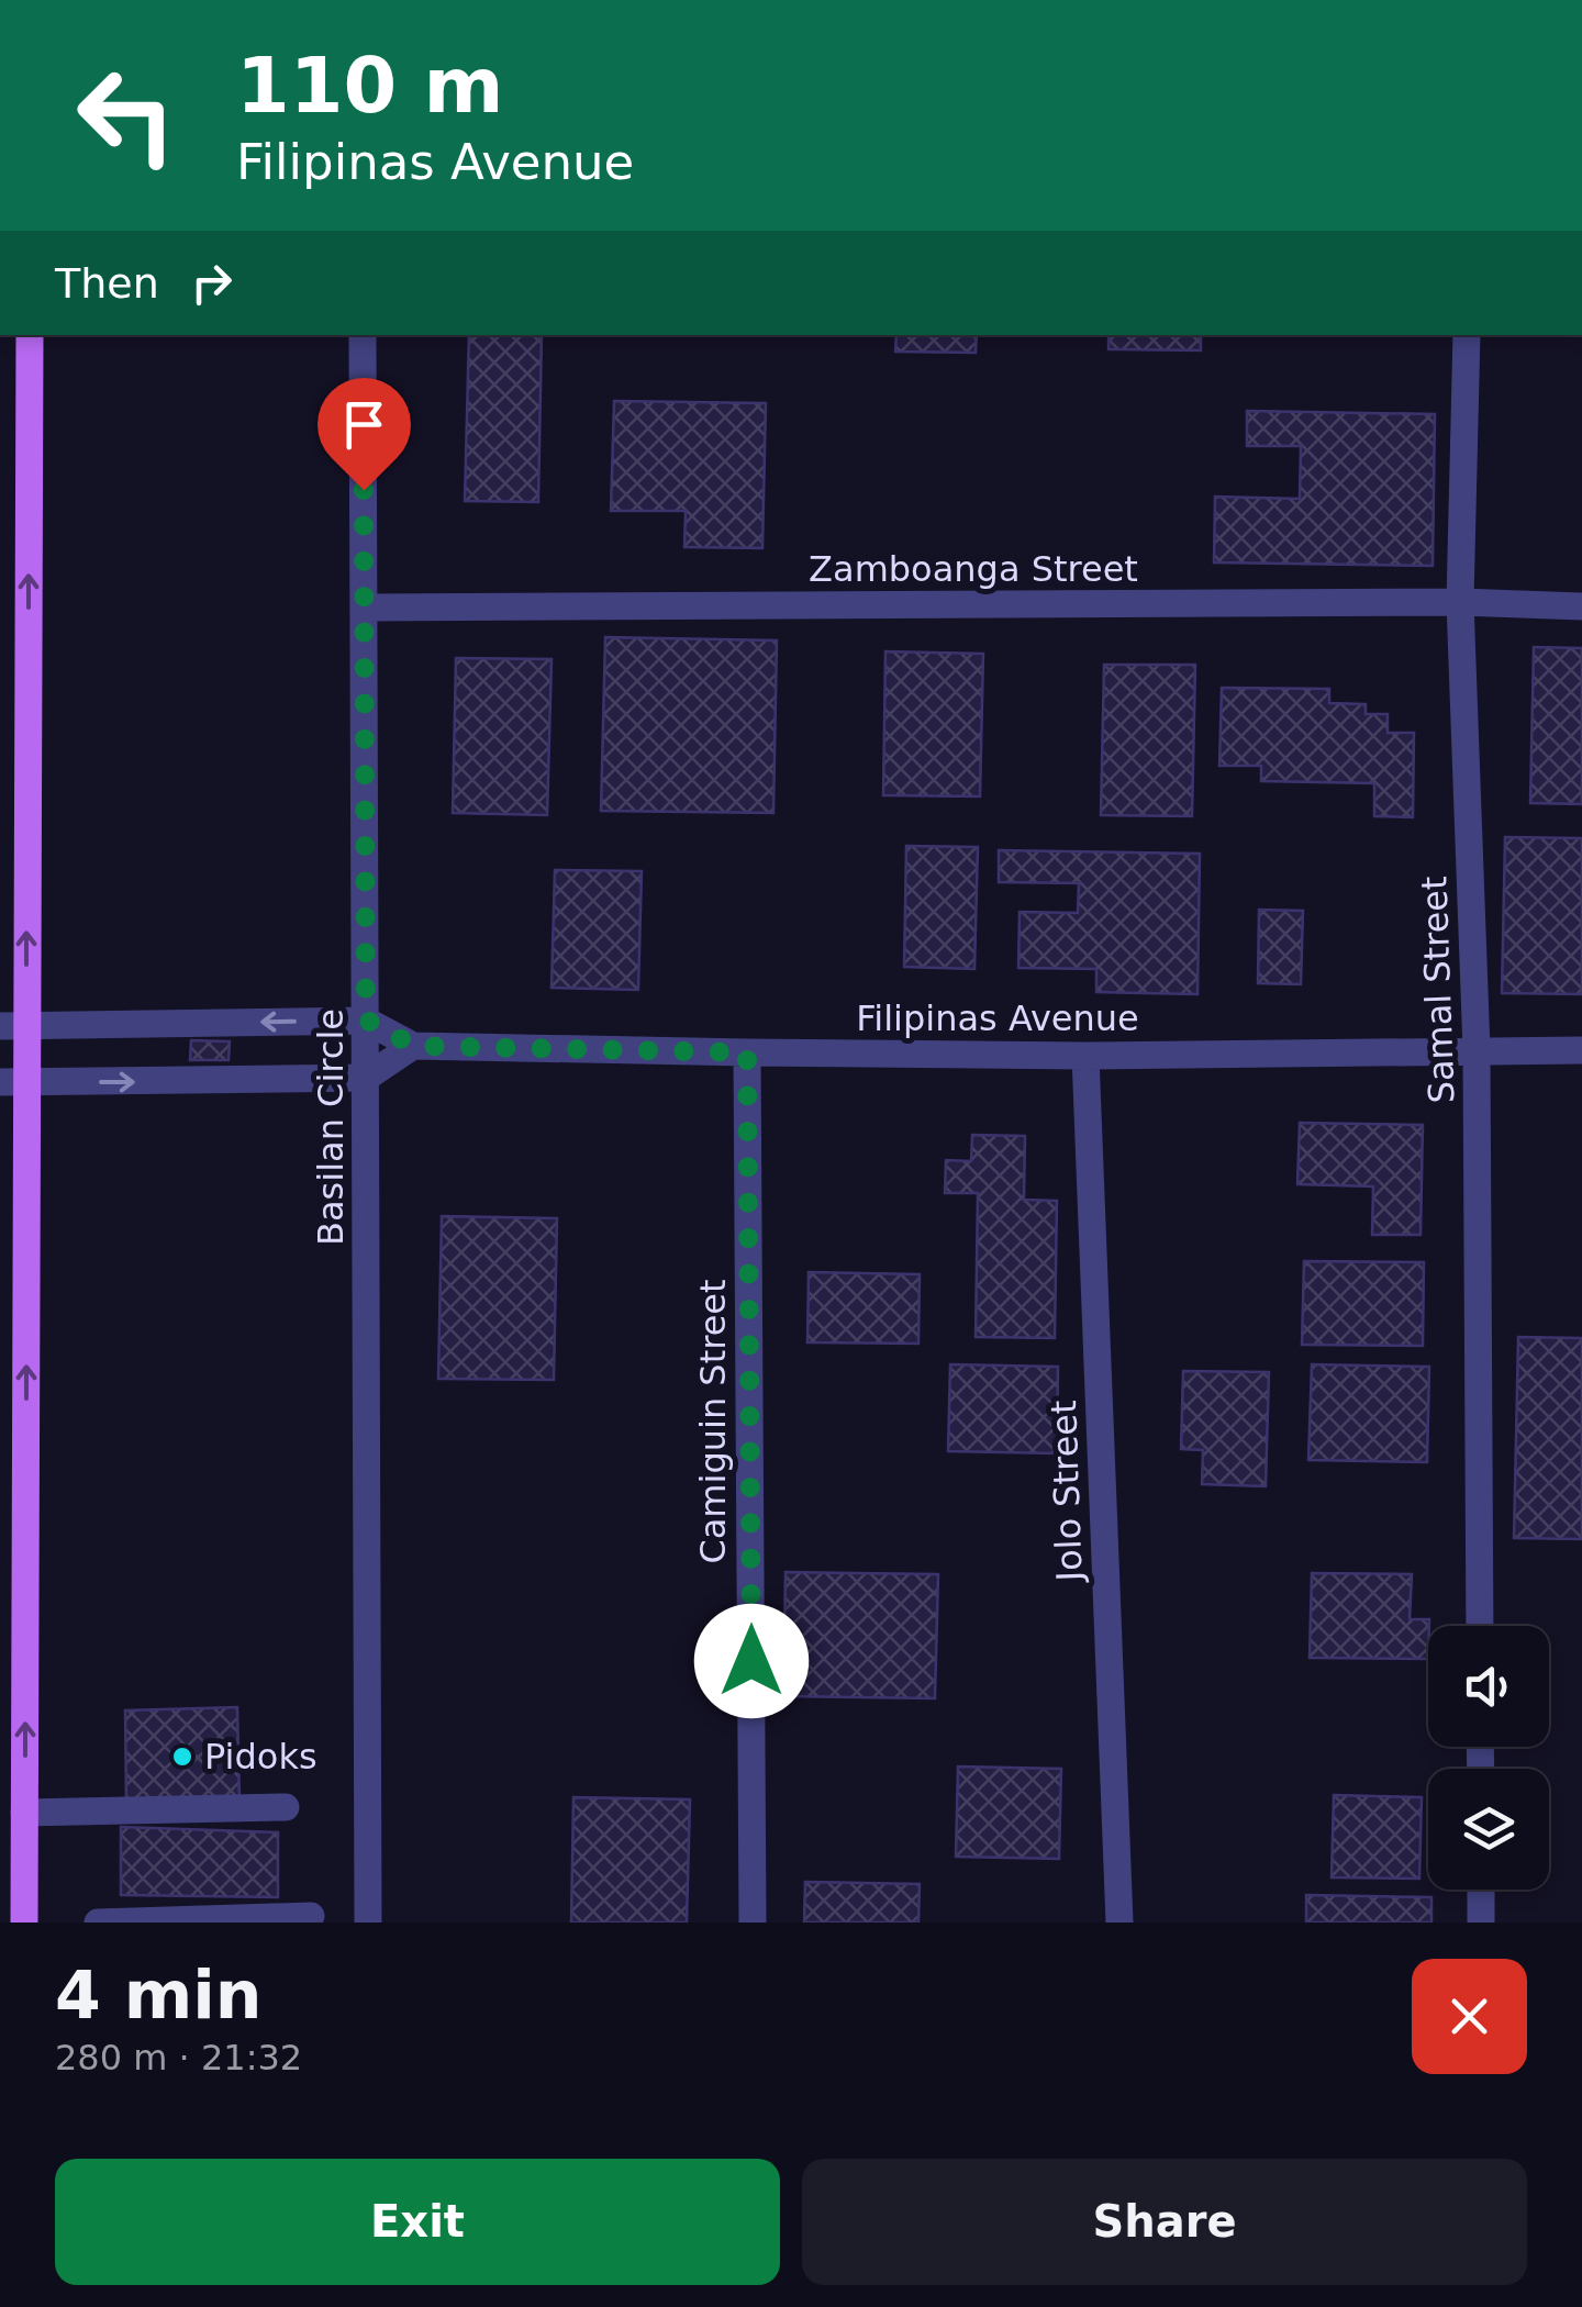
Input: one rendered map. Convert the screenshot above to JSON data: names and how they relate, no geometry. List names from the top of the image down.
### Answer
{
  "streets": {
    "street": [
      "Zamboanga Street",
      "Samal Street",
      "Filipinas Avenue",
      "Basilan Circle",
      "Camiguin Street",
      "Jolo Street"
    ]
  },
  "crossings": [
    ["Zamboanga Street", "Samal Street"],
    ["Zamboanga Street", "Basilan Circle"],
    ["Samal Street", "Filipinas Avenue"],
    ["Filipinas Avenue", "Basilan Circle"],
    ["Filipinas Avenue", "Camiguin Street"],
    ["Filipinas Avenue", "Jolo Street"]
  ],
  "places": ["Pidoks"],
  "page": {
    "turn": ["110 m", "Filipinas Avenue"],
    "then": "Then",
    "heading": ["4 min", "280 m · 21:32"],
    "buttons": ["Exit", "Share"]
  }
}
